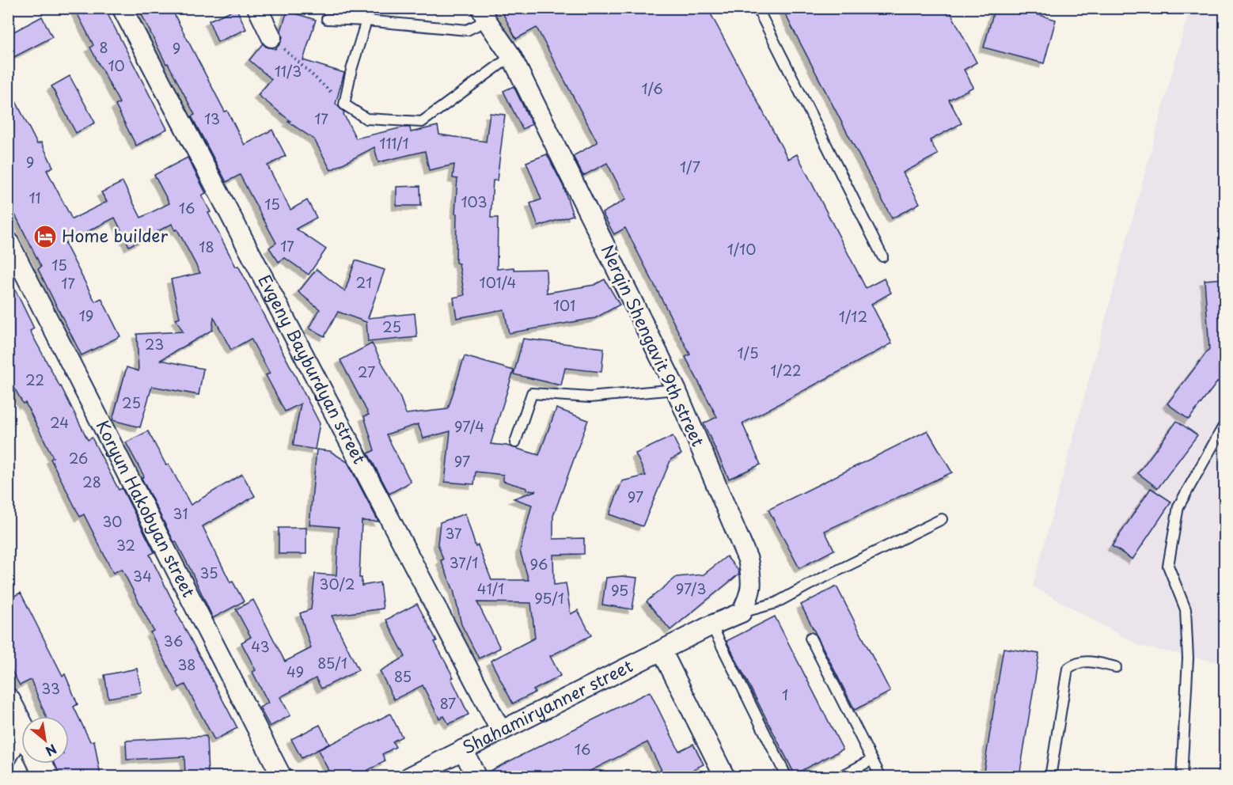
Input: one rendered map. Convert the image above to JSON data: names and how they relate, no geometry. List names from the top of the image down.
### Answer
{
  "streets": {
    "street": [
      "Nerqin Shengavit 9th street",
      "Evgeny Bayburdyan street",
      "Koryun Hakobyan street",
      "Shahamiryanner street"
    ]
  },
  "crossings": [
    ["Evgeny Bayburdyan street", "Shahamiryanner street"]
  ],
  "places": {
    "hotel": ["Home builder"]
  },
  "house_numbers": [
    "8",
    "9",
    "10",
    "11/3",
    "1/6",
    "13",
    "17",
    "111/1",
    "9",
    "1/7",
    "11",
    "103",
    "15",
    "16",
    "17",
    "18",
    "1/10",
    "15",
    "21",
    "101/4",
    "17",
    "101",
    "19",
    "1/12",
    "25",
    "23",
    "1/5",
    "1/22",
    "27",
    "22",
    "25",
    "24",
    "97/4",
    "26",
    "97",
    "28",
    "97",
    "31",
    "30",
    "37",
    "32",
    "37/1",
    "96",
    "35",
    "34",
    "30/2",
    "41/1",
    "97/3",
    "95",
    "95/1",
    "36",
    "43",
    "85/1",
    "38",
    "49",
    "85",
    "33",
    "1",
    "87",
    "16"
  ],
  "north": "bottom right"
}
